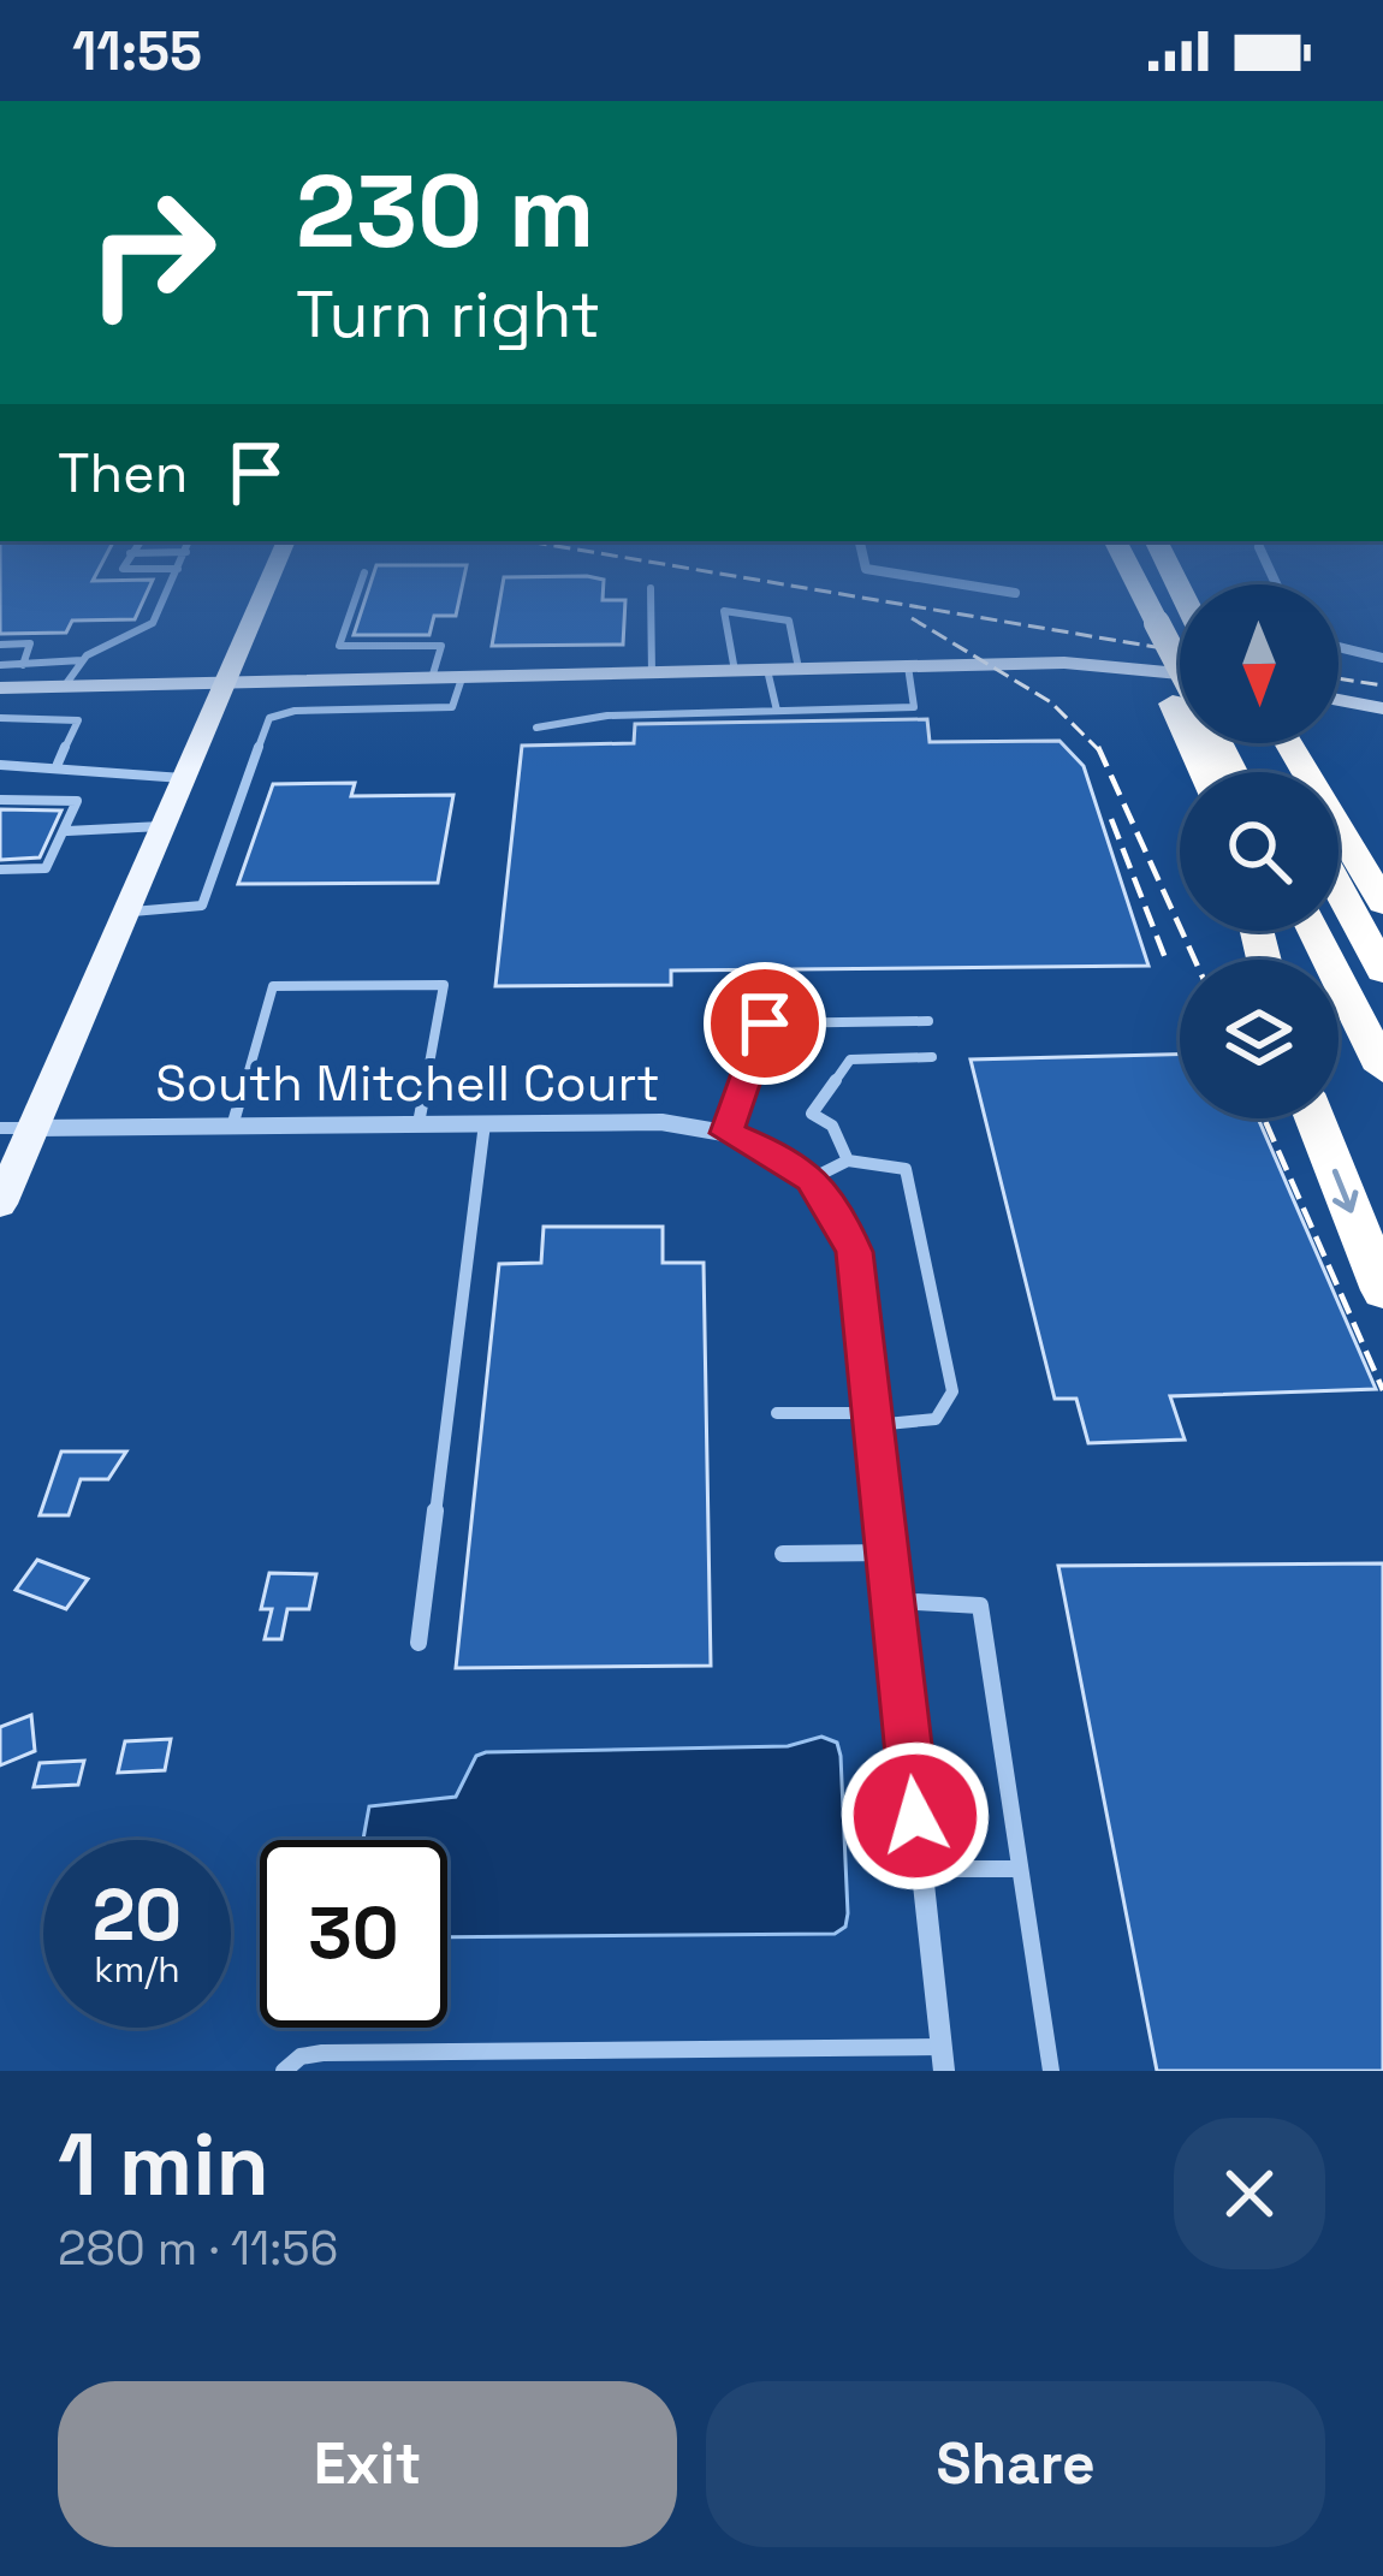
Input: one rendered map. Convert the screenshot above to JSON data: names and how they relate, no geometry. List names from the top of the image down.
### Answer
{
  "streets": {
    "street": ["South Mitchell Court"]
  },
  "north": "bottom",
  "page": {
    "status": "11:55",
    "turn": ["230 m", "Turn right"],
    "then": "Then",
    "speed": "20 km/h",
    "limit": "30",
    "heading": ["1 min", "280 m · 11:56"],
    "buttons": ["Exit", "Share"]
  }
}
